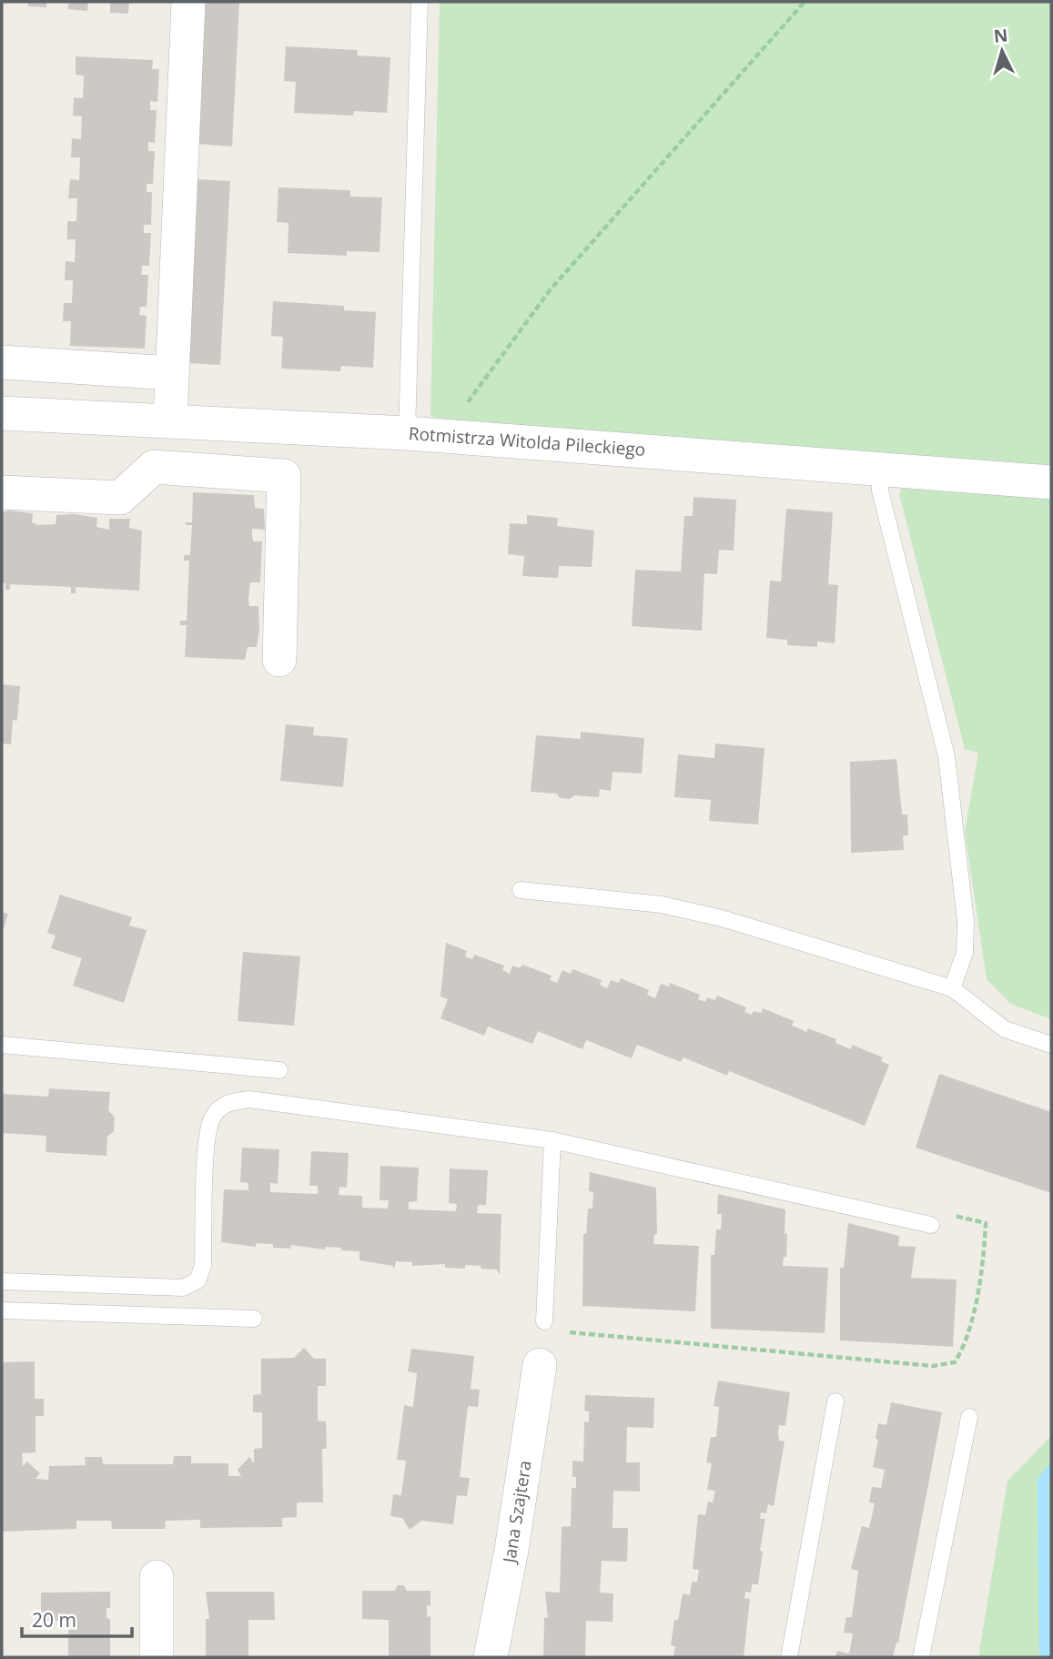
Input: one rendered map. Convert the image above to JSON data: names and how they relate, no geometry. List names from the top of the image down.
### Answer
{
  "streets": {
    "street": ["Rotmistrza Witolda Pileckiego", "Jana Szajtera"]
  },
  "scale_bar": "20 m",
  "north": "top"
}
